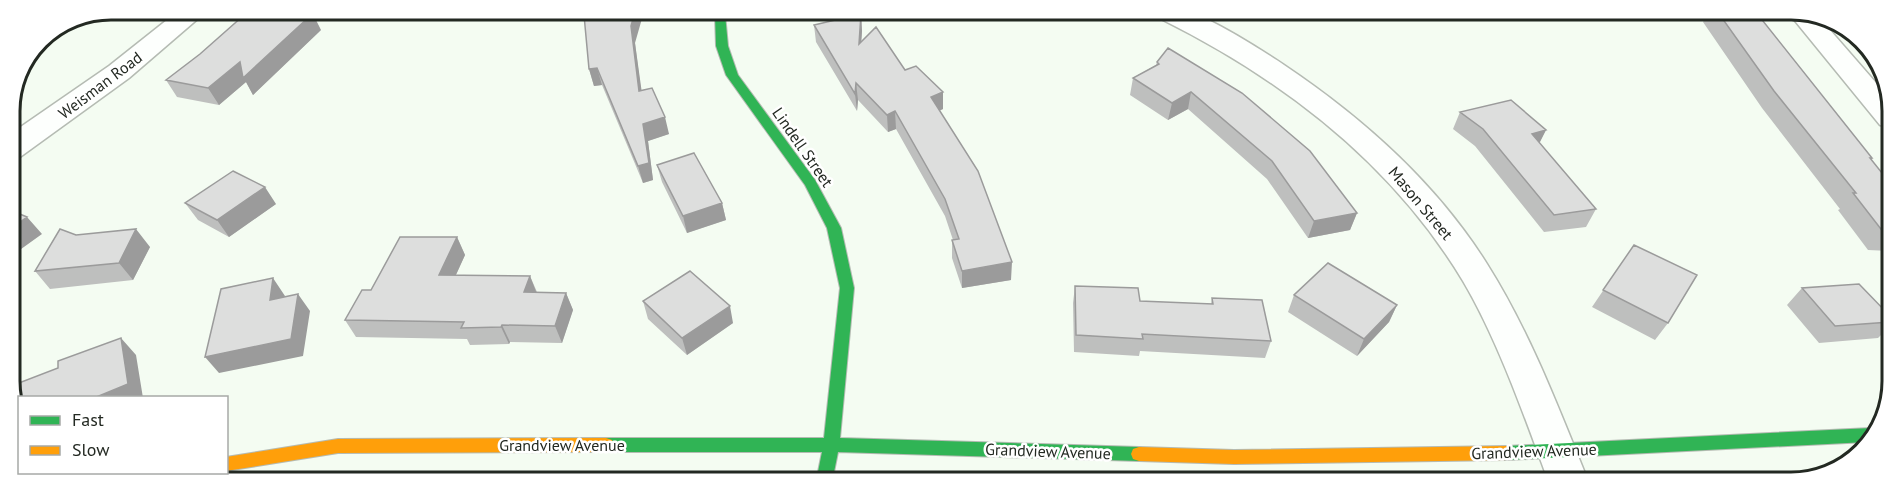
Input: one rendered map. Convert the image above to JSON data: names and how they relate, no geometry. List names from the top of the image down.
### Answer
{
  "streets": {
    "street": [
      "Weisman Road",
      "Lindell Street",
      "Mason Street",
      "Grandview Avenue"
    ]
  },
  "crossings": [
    ["Lindell Street", "Grandview Avenue"],
    ["Mason Street", "Grandview Avenue"]
  ],
  "legend": ["Fast", "Slow"]
}
